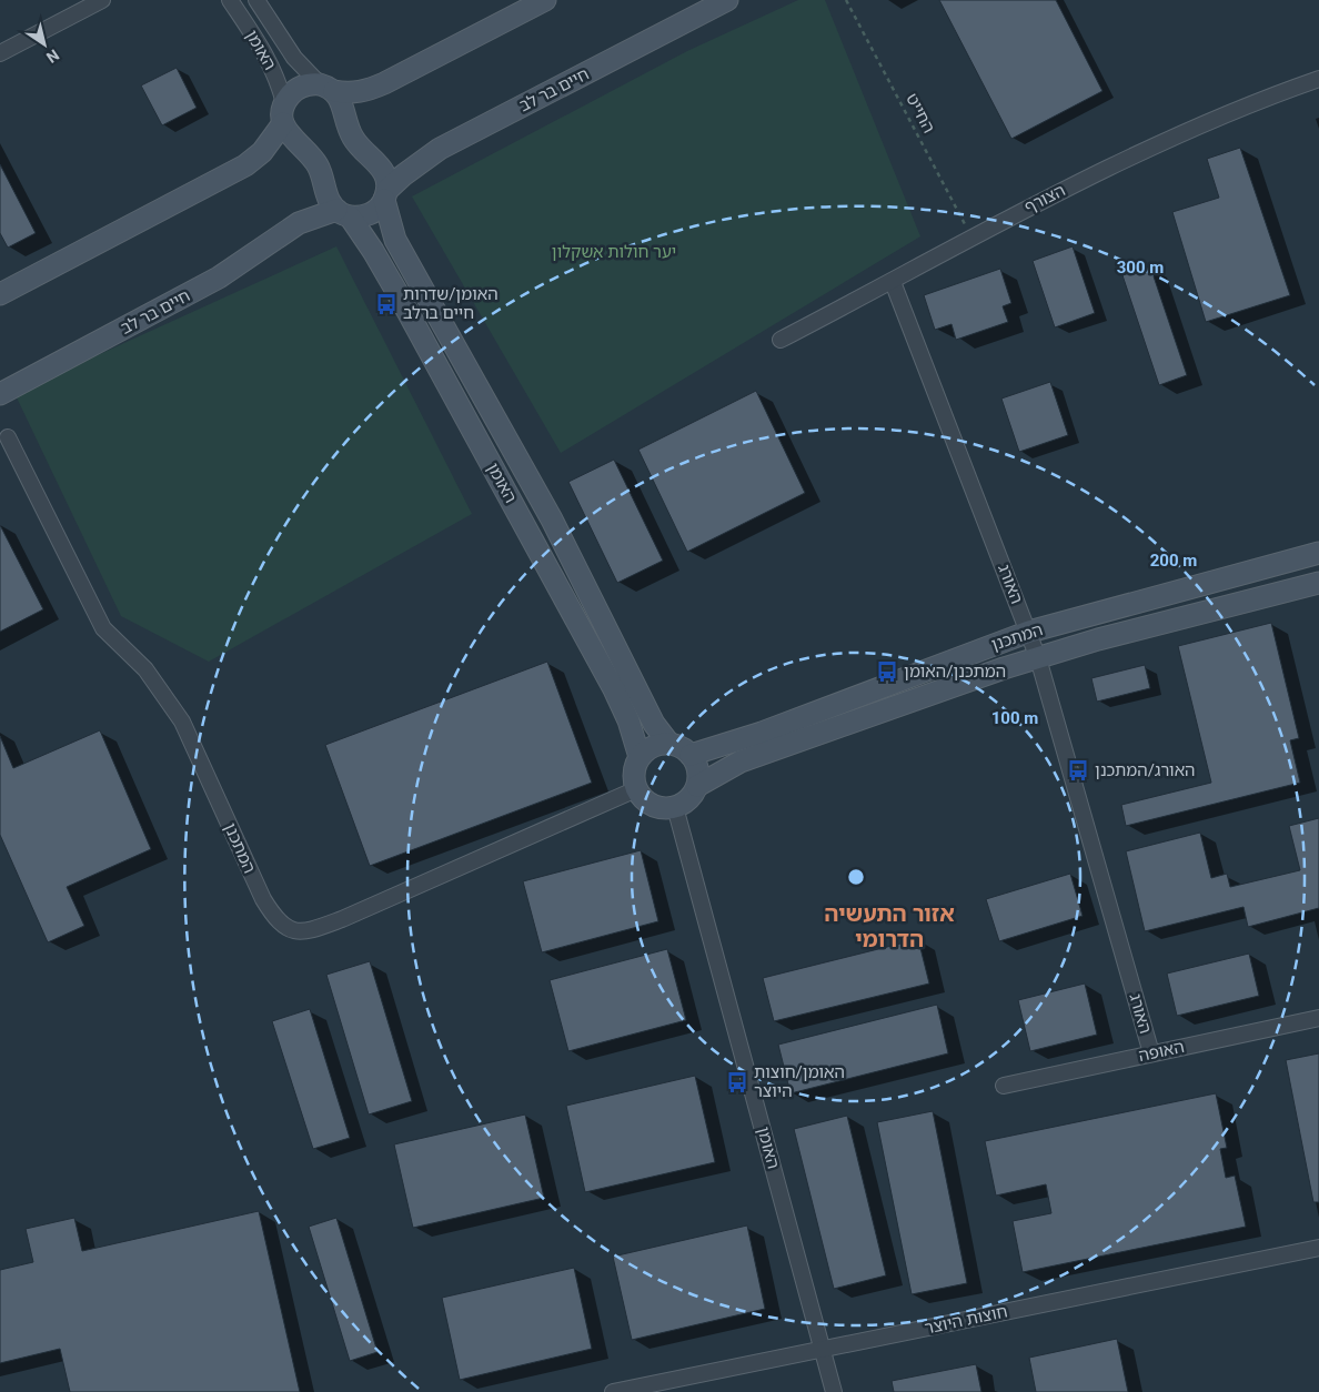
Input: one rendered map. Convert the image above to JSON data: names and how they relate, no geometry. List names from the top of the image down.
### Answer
{
  "streets": {
    "street": [
      "האומן",
      "חיים בר לב",
      "הצורף",
      "האורג",
      "המתכנן",
      "האופה",
      "חוצות היוצר"
    ],
    "path": ["החייט"]
  },
  "crossings": [
    ["האומן", "חיים בר לב"],
    ["האומן", "המתכנן"],
    ["האומן", "חוצות היוצר"],
    ["החייט", "הצורף"],
    ["הצורף", "האורג"],
    ["האורג", "המתכנן"],
    ["האורג", "האופה"]
  ],
  "districts": ["אזור התעשיה הדרומי"],
  "parks": ["יער חולות אשקלון"],
  "places": {
    "bus stop": [
      "האומן/שדרות חיים ברלב",
      "המתכנן/האומן",
      "האורג/המתכנן",
      "האומן/חוצות היוצר"
    ]
  },
  "north": "bottom right",
  "rings": ["300 m", "200 m", "100 m"]
}
